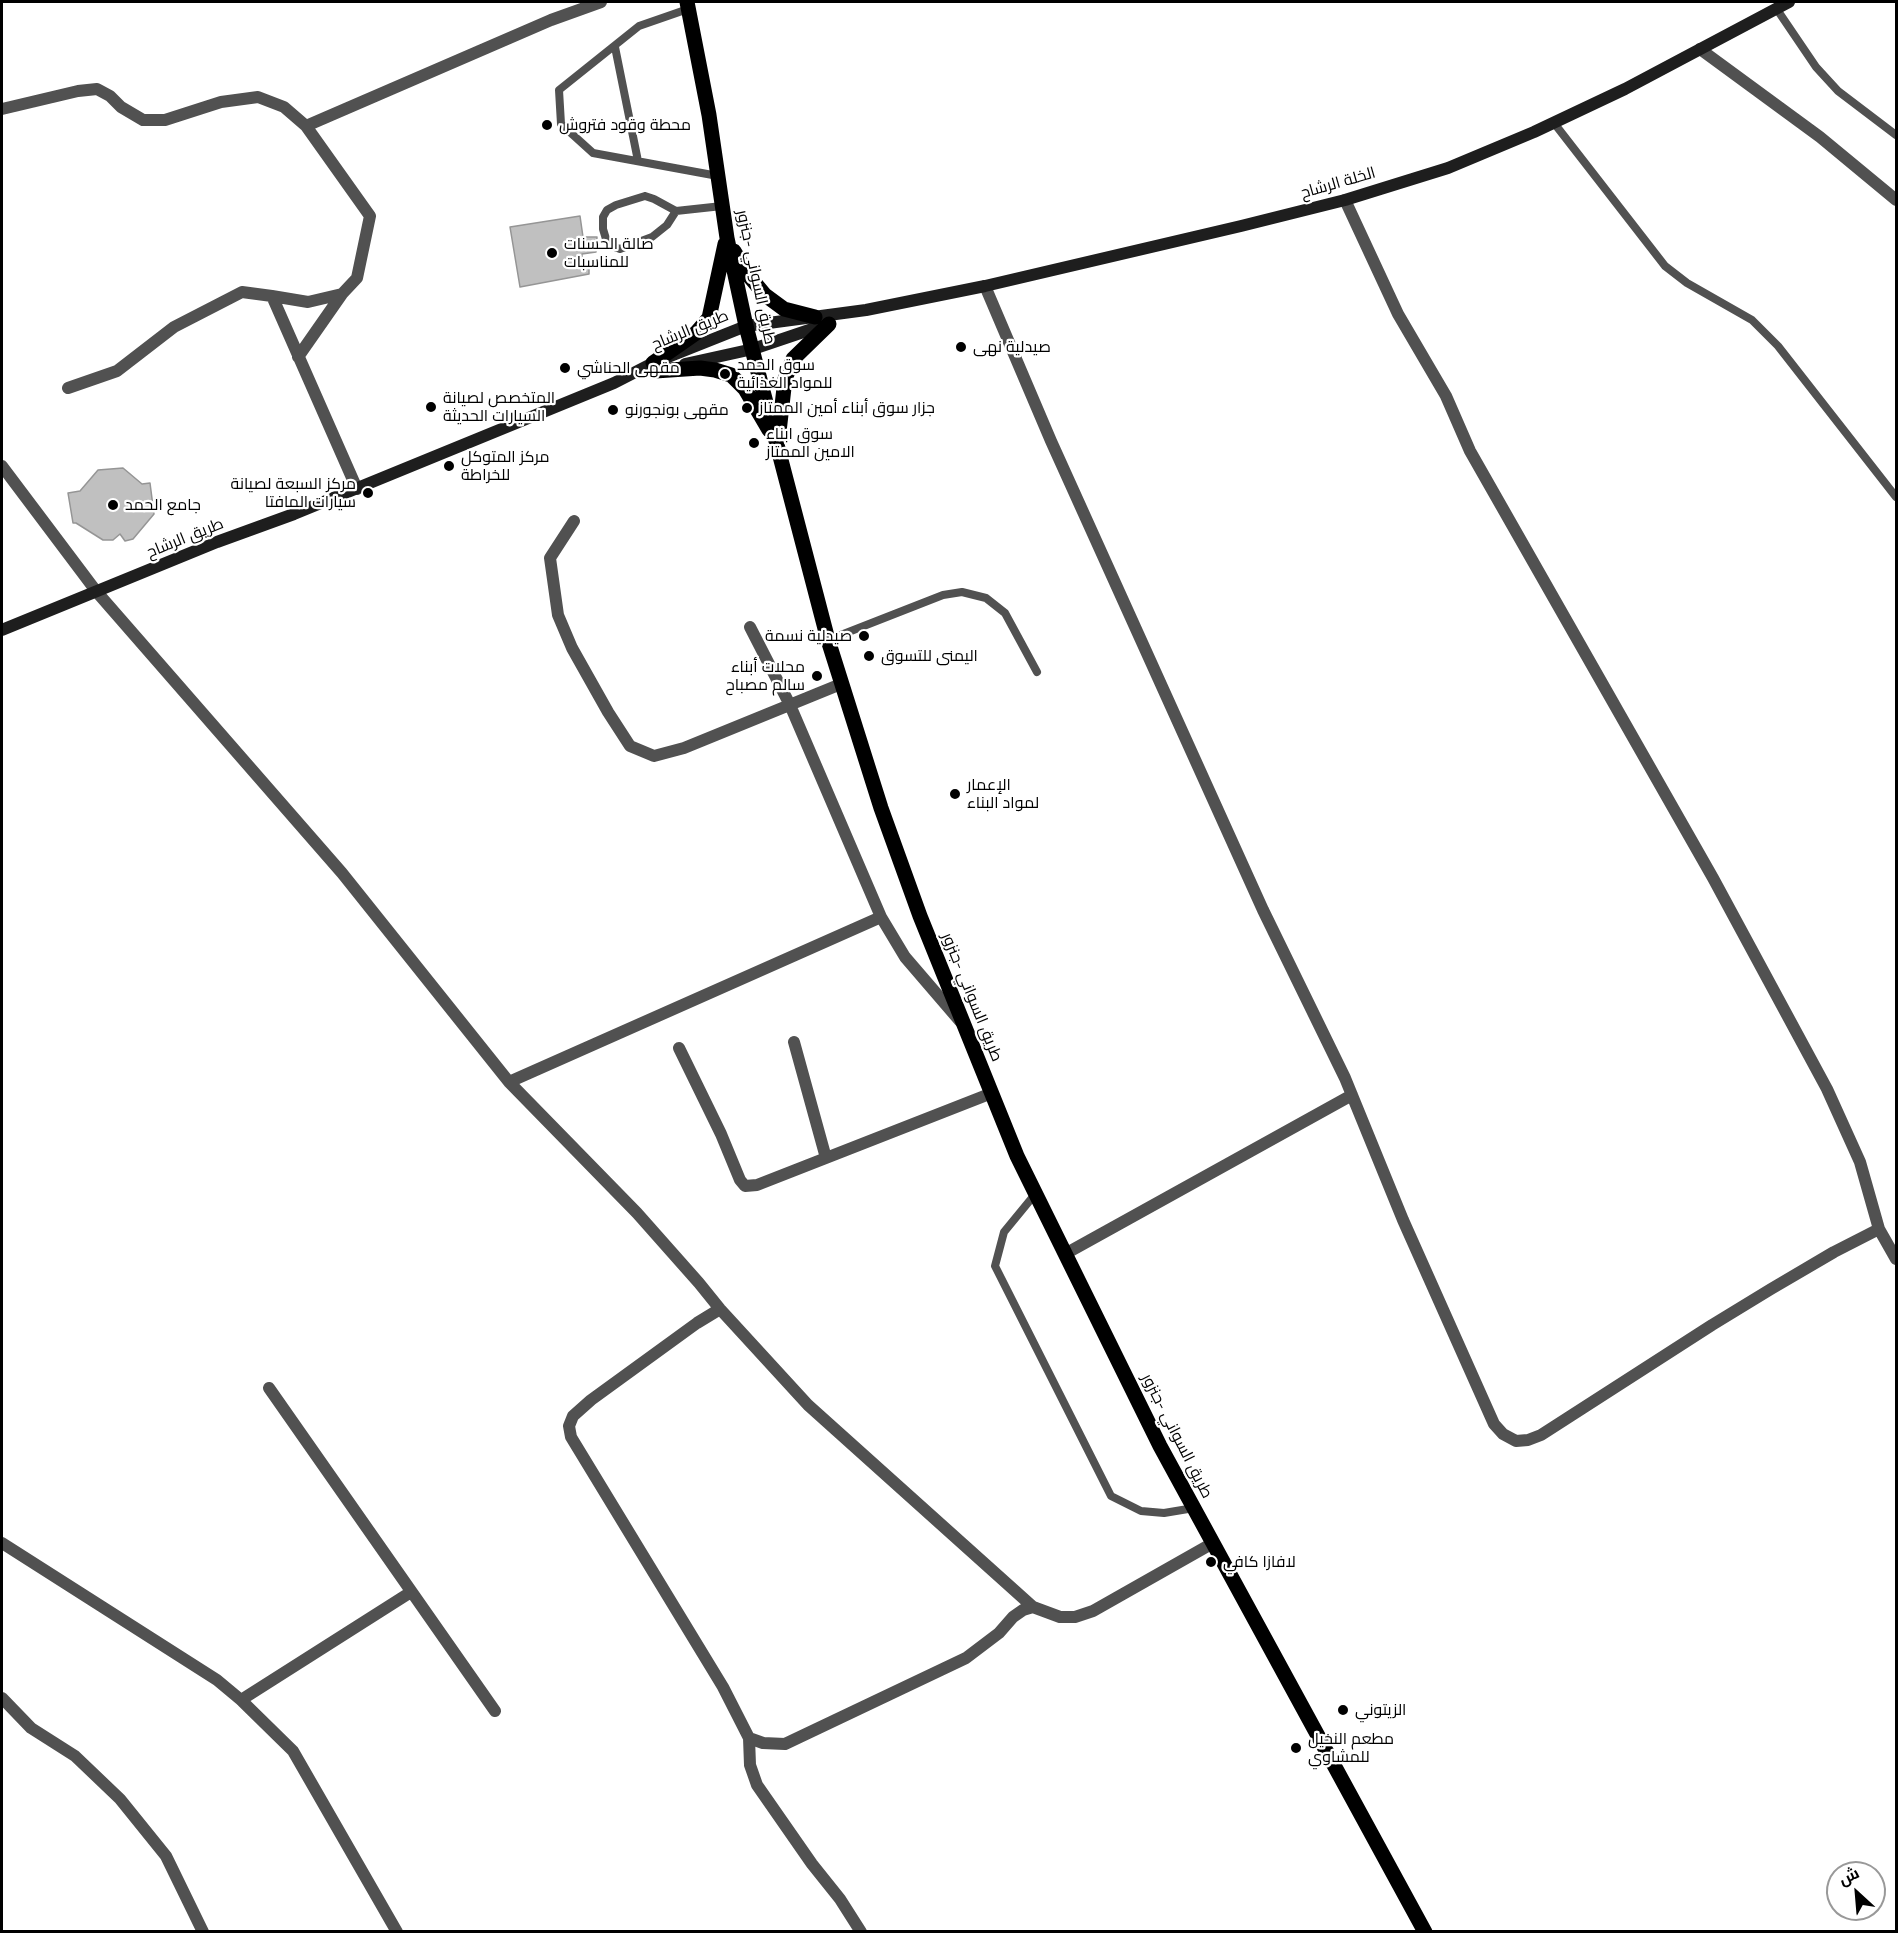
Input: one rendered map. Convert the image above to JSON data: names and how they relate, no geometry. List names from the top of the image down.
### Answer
{
  "streets": {
    "main road": ["الخلة الرشاح", "طريق السواني -جنزور", "طريق الرشاح"]
  },
  "crossings": [
    ["الخلة الرشاح", "طريق السواني -جنزور"],
    ["الخلة الرشاح", "طريق الرشاح"],
    ["طريق السواني -جنزور", "طريق الرشاح"]
  ],
  "places": [
    "محطة وقود فتروش",
    "صالة الحسنات للمناسبات",
    "صيدلية نهى",
    "مقهى الحناشي",
    "سوق الحمد للمواد الغذائية",
    "المتخصص لصيانة السيارات الحديثة",
    "جزار سوق أبناء أمين الممتاز",
    "مقهى بونجورنو",
    "سوق ابناء الامين الممتاز",
    "مركز المتوكل للخراطة",
    "مركز السبعة لصيانة سيارات المافتا",
    "جامع الحمد",
    "صيدلية نسمة",
    "اليمنى للتسوق",
    "محلات أبناء سالم مصباح",
    "الإعمار لمواد البناء",
    "لافازا كافي",
    "الزيتوني",
    "مطعم النخيل للمشاوي"
  ],
  "north": "top left"
}
